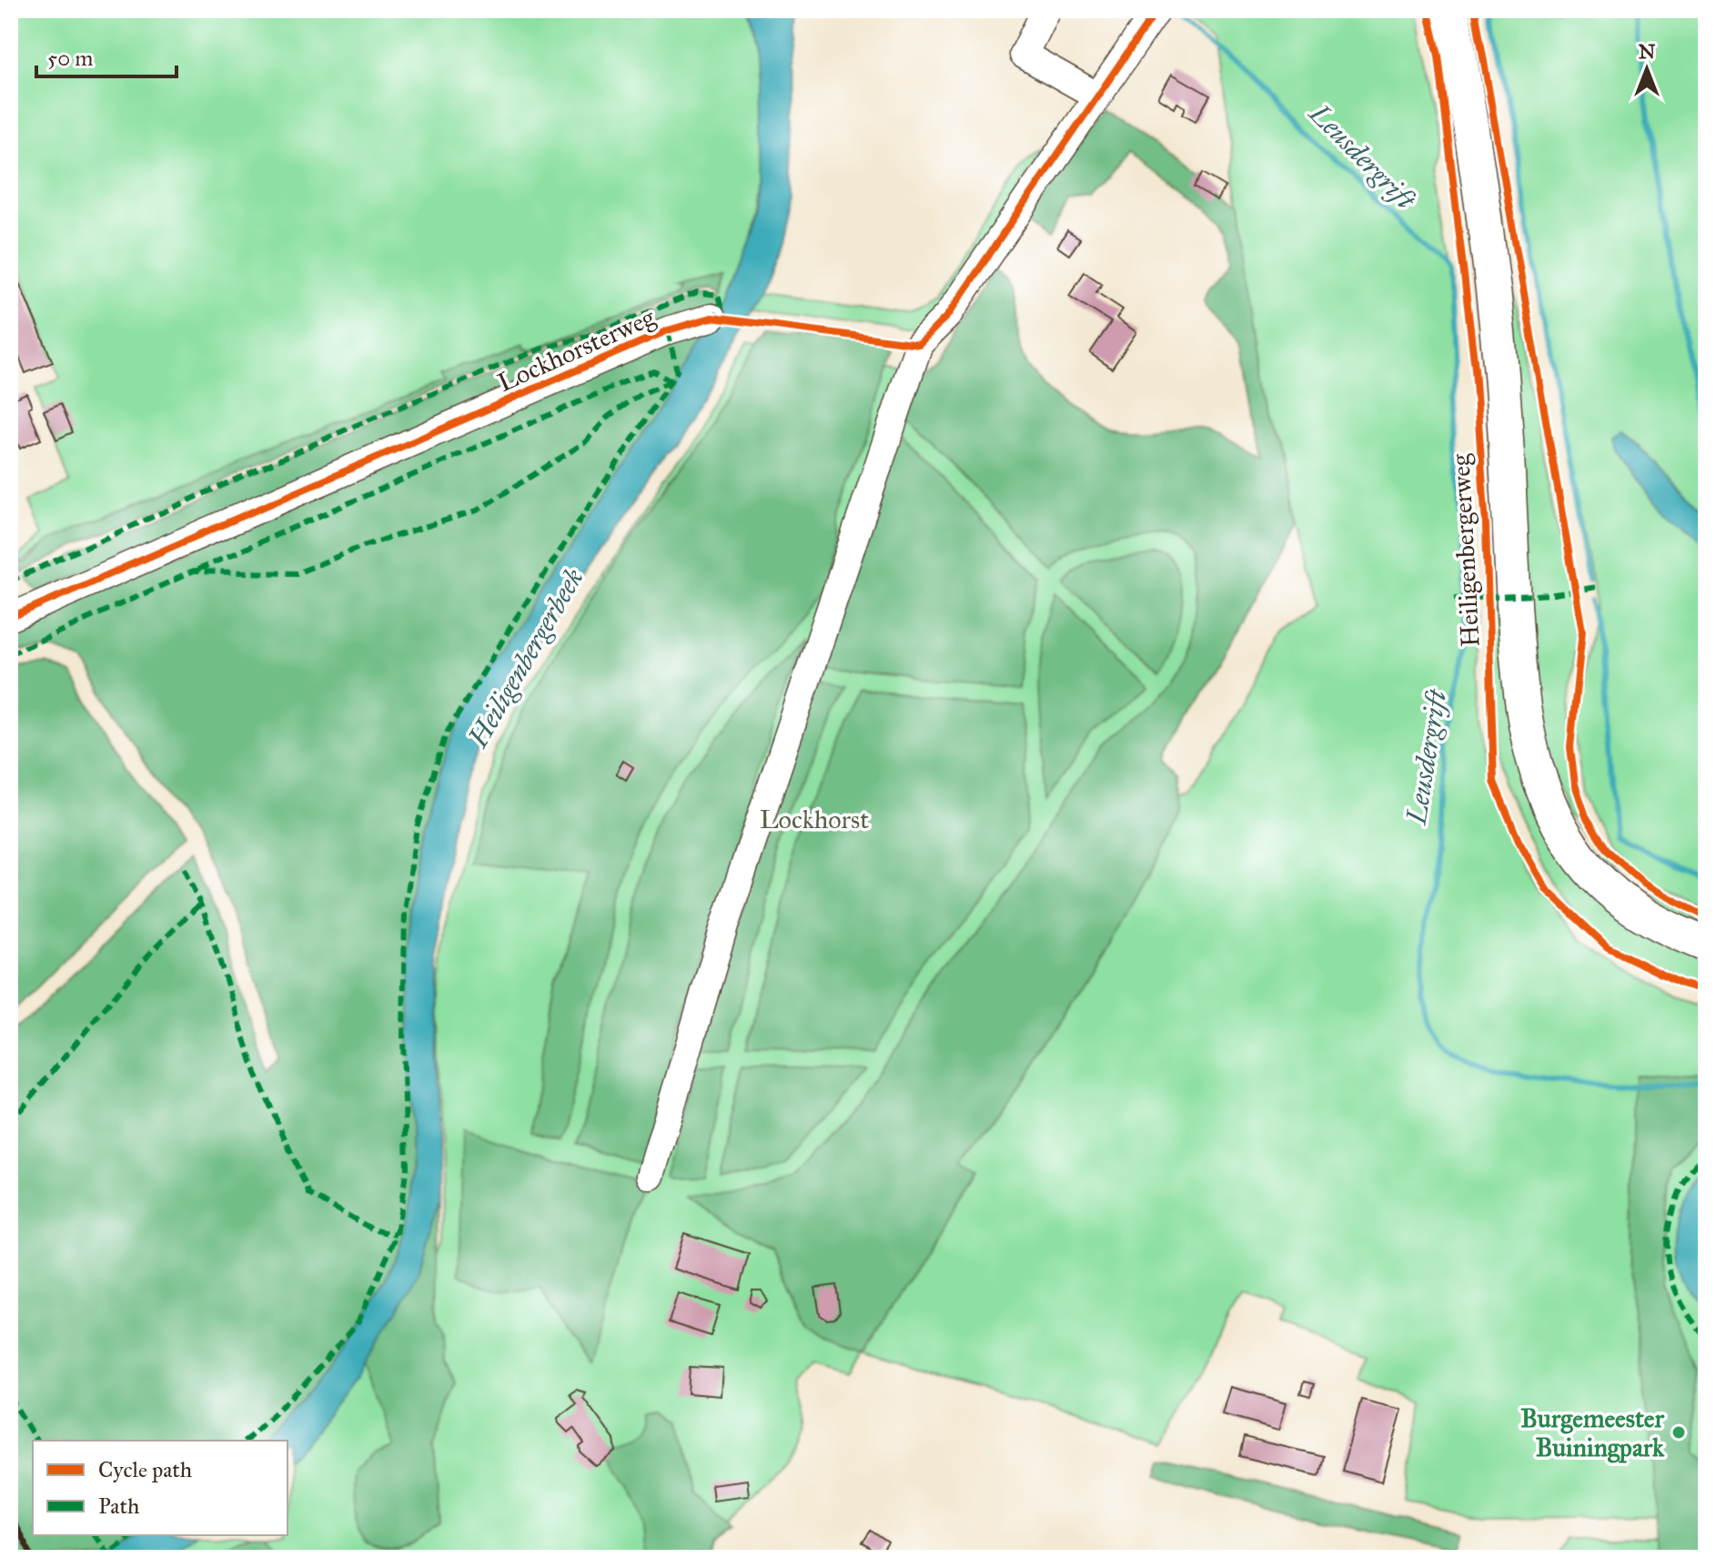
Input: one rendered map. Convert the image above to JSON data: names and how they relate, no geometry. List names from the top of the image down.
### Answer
{
  "streets": {
    "main road": ["Heiligenbergerweg"],
    "street": ["Lockhorsterweg"]
  },
  "water": ["Leusdergrift", "Heiligenbergerbeek"],
  "parks": ["Lockhorst"],
  "places": ["Burgemeester Buiningpark"],
  "legend": ["Cycle path", "Path"],
  "scale_bar": "50 m",
  "north": "top"
}
